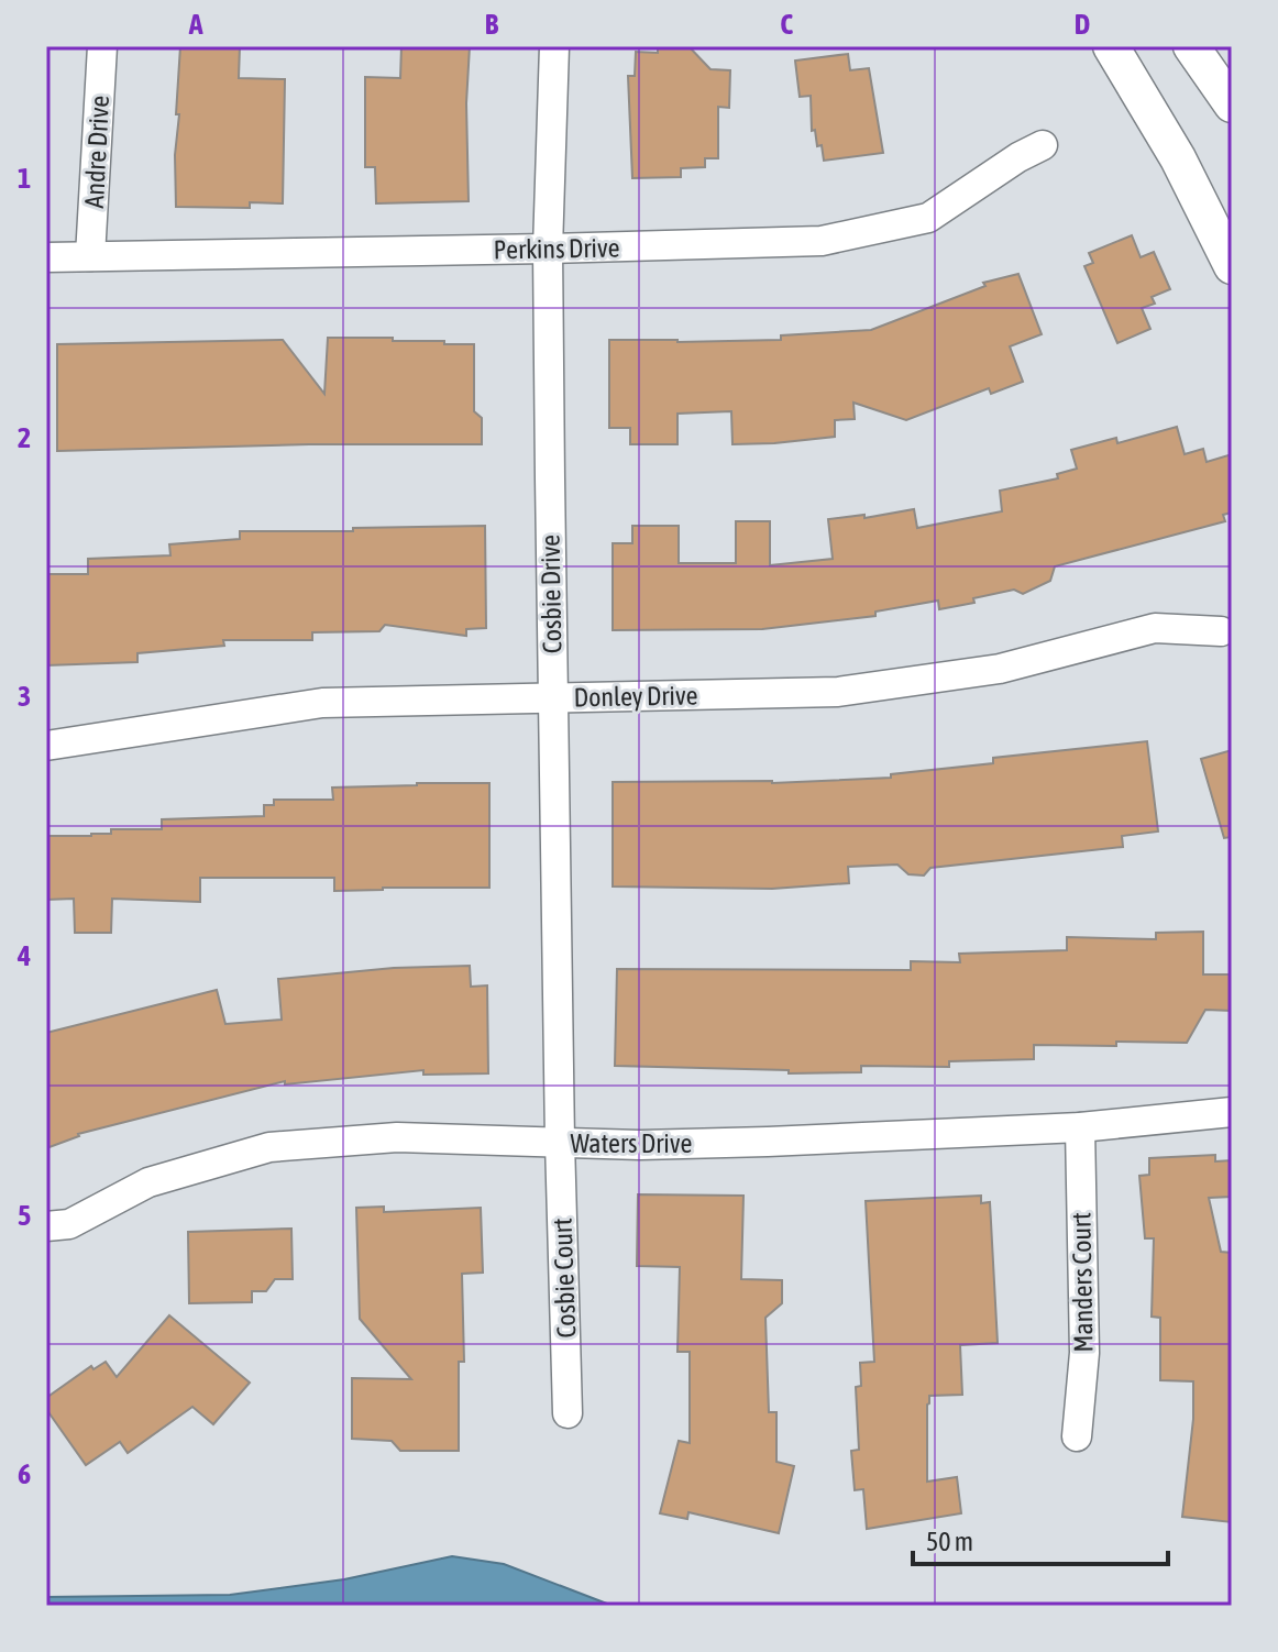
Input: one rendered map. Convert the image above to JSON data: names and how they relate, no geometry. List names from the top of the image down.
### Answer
{
  "streets": {
    "street": [
      "Andre Drive",
      "Perkins Drive",
      "Cosbie Drive",
      "Donley Drive",
      "Waters Drive",
      "Cosbie Court",
      "Manders Court"
    ]
  },
  "crossings": [
    ["Andre Drive", "Perkins Drive"],
    ["Perkins Drive", "Cosbie Drive"],
    ["Cosbie Drive", "Donley Drive"],
    ["Cosbie Drive", "Waters Drive"],
    ["Cosbie Drive", "Cosbie Court"],
    ["Waters Drive", "Cosbie Court"],
    ["Waters Drive", "Manders Court"]
  ],
  "scale_bar": "50 m",
  "grid": {
    "columns": [
      "A",
      "B",
      "C",
      "D"
    ],
    "rows": [
      "1",
      "2",
      "3",
      "4",
      "5",
      "6"
    ]
  }
}
